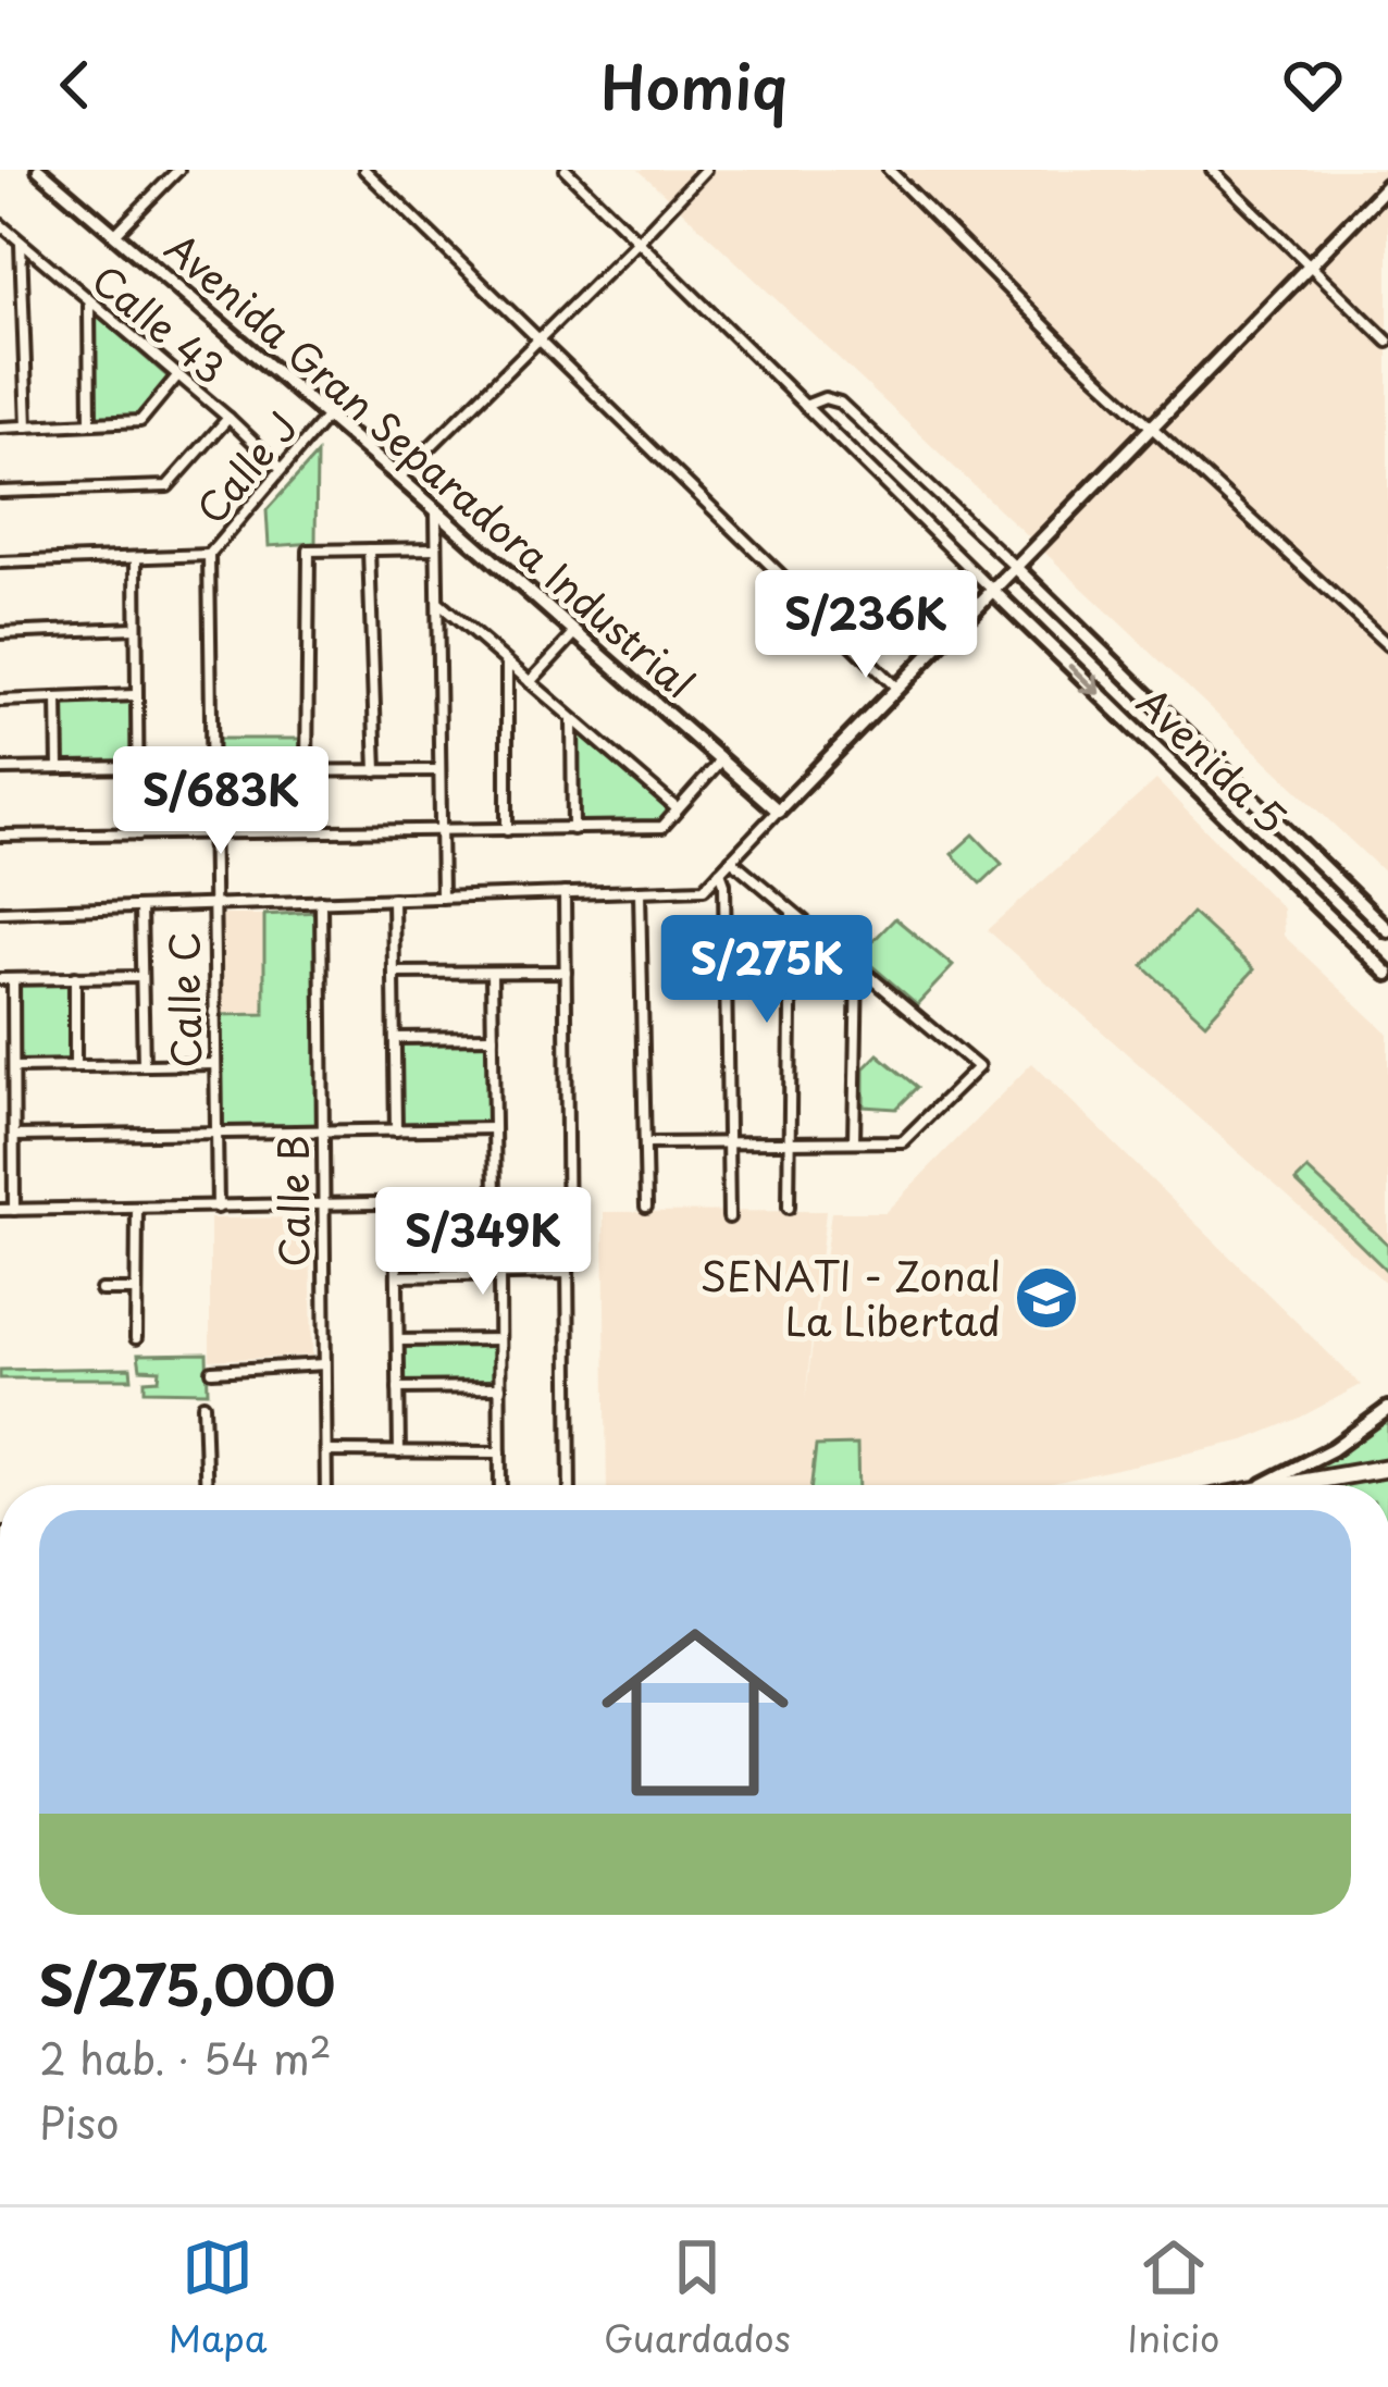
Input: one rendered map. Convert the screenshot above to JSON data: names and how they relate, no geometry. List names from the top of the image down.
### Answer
{
  "streets": {
    "street": [
      "Calle 43",
      "Avenida Gran Separadora Industrial",
      "Calle J",
      "Avenida 5",
      "Calle C",
      "Calle B"
    ]
  },
  "crossings": [
    ["Calle 43", "Calle J"],
    ["Avenida Gran Separadora Industrial", "Calle J"],
    ["Calle J", "Calle C"]
  ],
  "places": {
    "school or university": ["SENATI - Zonal La Libertad"]
  },
  "page": {
    "header": "Homiq",
    "price": [
      "S/236K",
      "S/683K",
      "S/275K",
      "S/349K"
    ],
    "list": [
      {
        "name": "S/275,000",
        "note": "2 hab. · 54 m² · Piso"
      }
    ],
    "tabs": ["Mapa", "Guardados", "Inicio"]
  }
}
